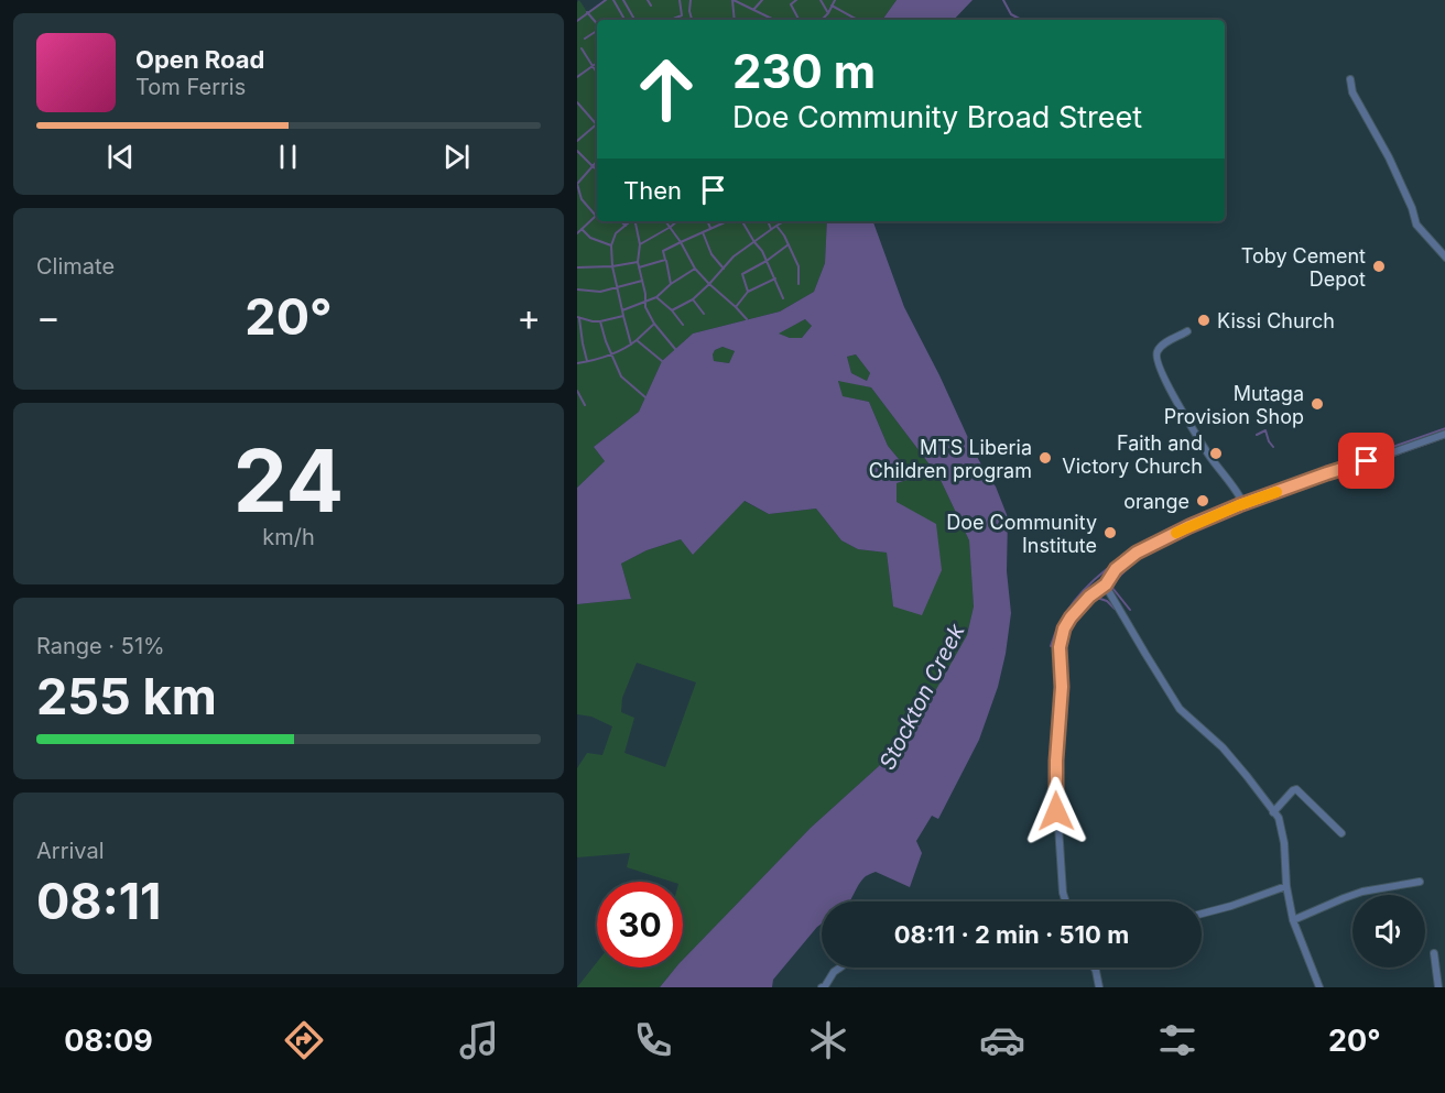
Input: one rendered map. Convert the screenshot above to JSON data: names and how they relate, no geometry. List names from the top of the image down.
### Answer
{
  "water": ["Stockton Creek"],
  "places": [
    "Toby Cement Depot",
    "Kissi Church",
    "Mutaga Provision Shop",
    "Faith and Victory Church",
    "MTS Liberia Children program",
    "orange",
    "Doe Community Institute"
  ],
  "page": {
    "turn": ["230 m", "Doe Community Broad Street"],
    "song": ["Open Road", "Tom Ferris"],
    "then": "Then",
    "tile": [
      "Climate",
      ["24", "km/h"],
      ["Range · 51%", "255 km"],
      ["Arrival", "08:11"]
    ],
    "heat": ["−", "20°", "+"],
    "limit": "30",
    "trip": "08:11 · 2 min · 510 m",
    "tabs": ["08:09", "20°"]
  }
}
